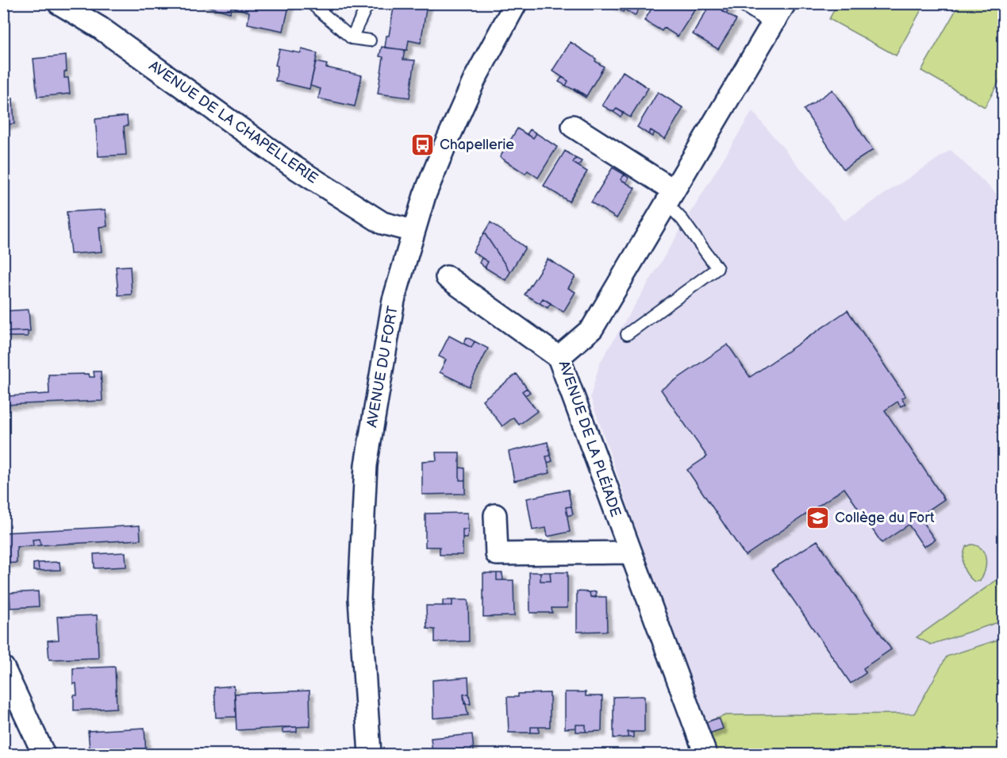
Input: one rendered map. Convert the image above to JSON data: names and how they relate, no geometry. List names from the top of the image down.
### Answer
{
  "streets": {
    "street": ["AVENUE DE LA CHAPELLERIE", "AVENUE DU FORT", "AVENUE DE LA PLÉIADE"]
  },
  "crossings": [
    ["AVENUE DE LA CHAPELLERIE", "AVENUE DU FORT"]
  ],
  "places": {
    "bus stop": ["Chapellerie"],
    "school or university": ["Collège du Fort"]
  }
}
